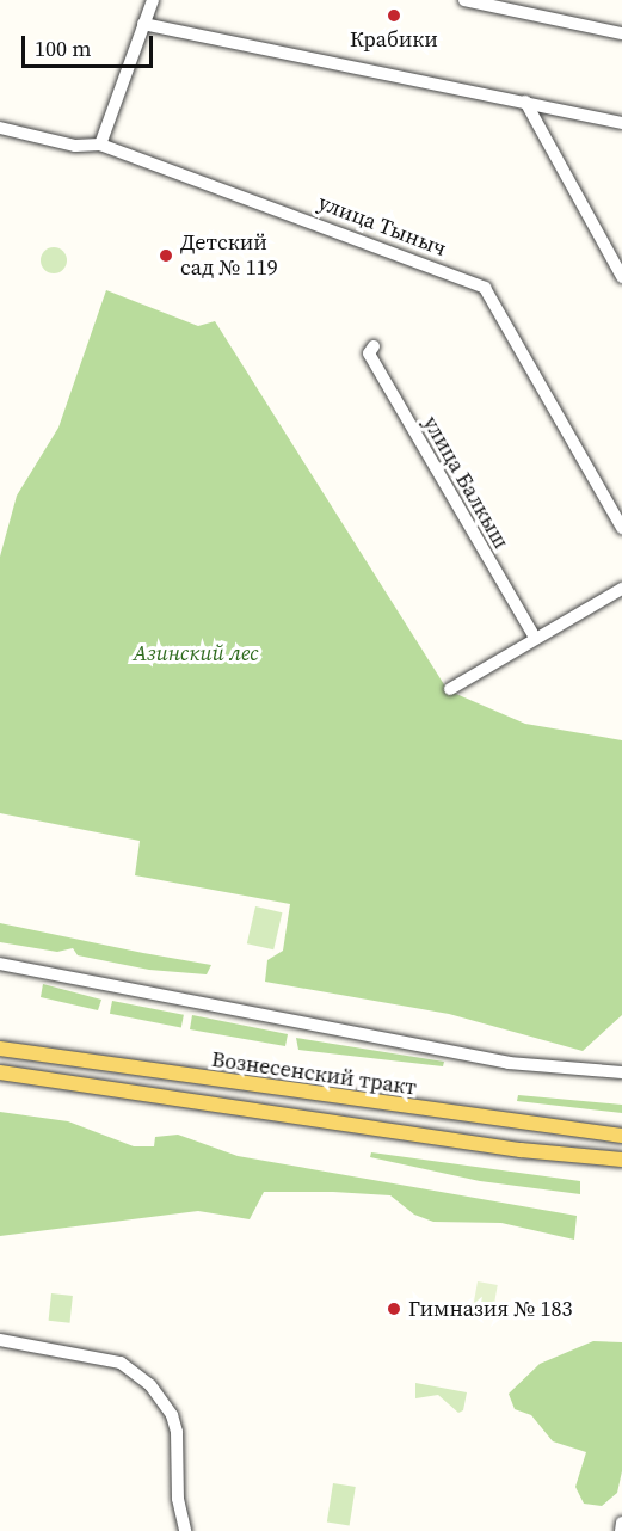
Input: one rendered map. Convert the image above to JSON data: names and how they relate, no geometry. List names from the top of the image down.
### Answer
{
  "streets": {
    "main road": ["Вознесенский тракт"],
    "street": ["улица Тыныч", "улица Балкыш"]
  },
  "parks": ["Азинский лес"],
  "places": ["Крабики", "Детский сад № 119", "Гимназия № 183"],
  "scale_bar": "100 m"
}
